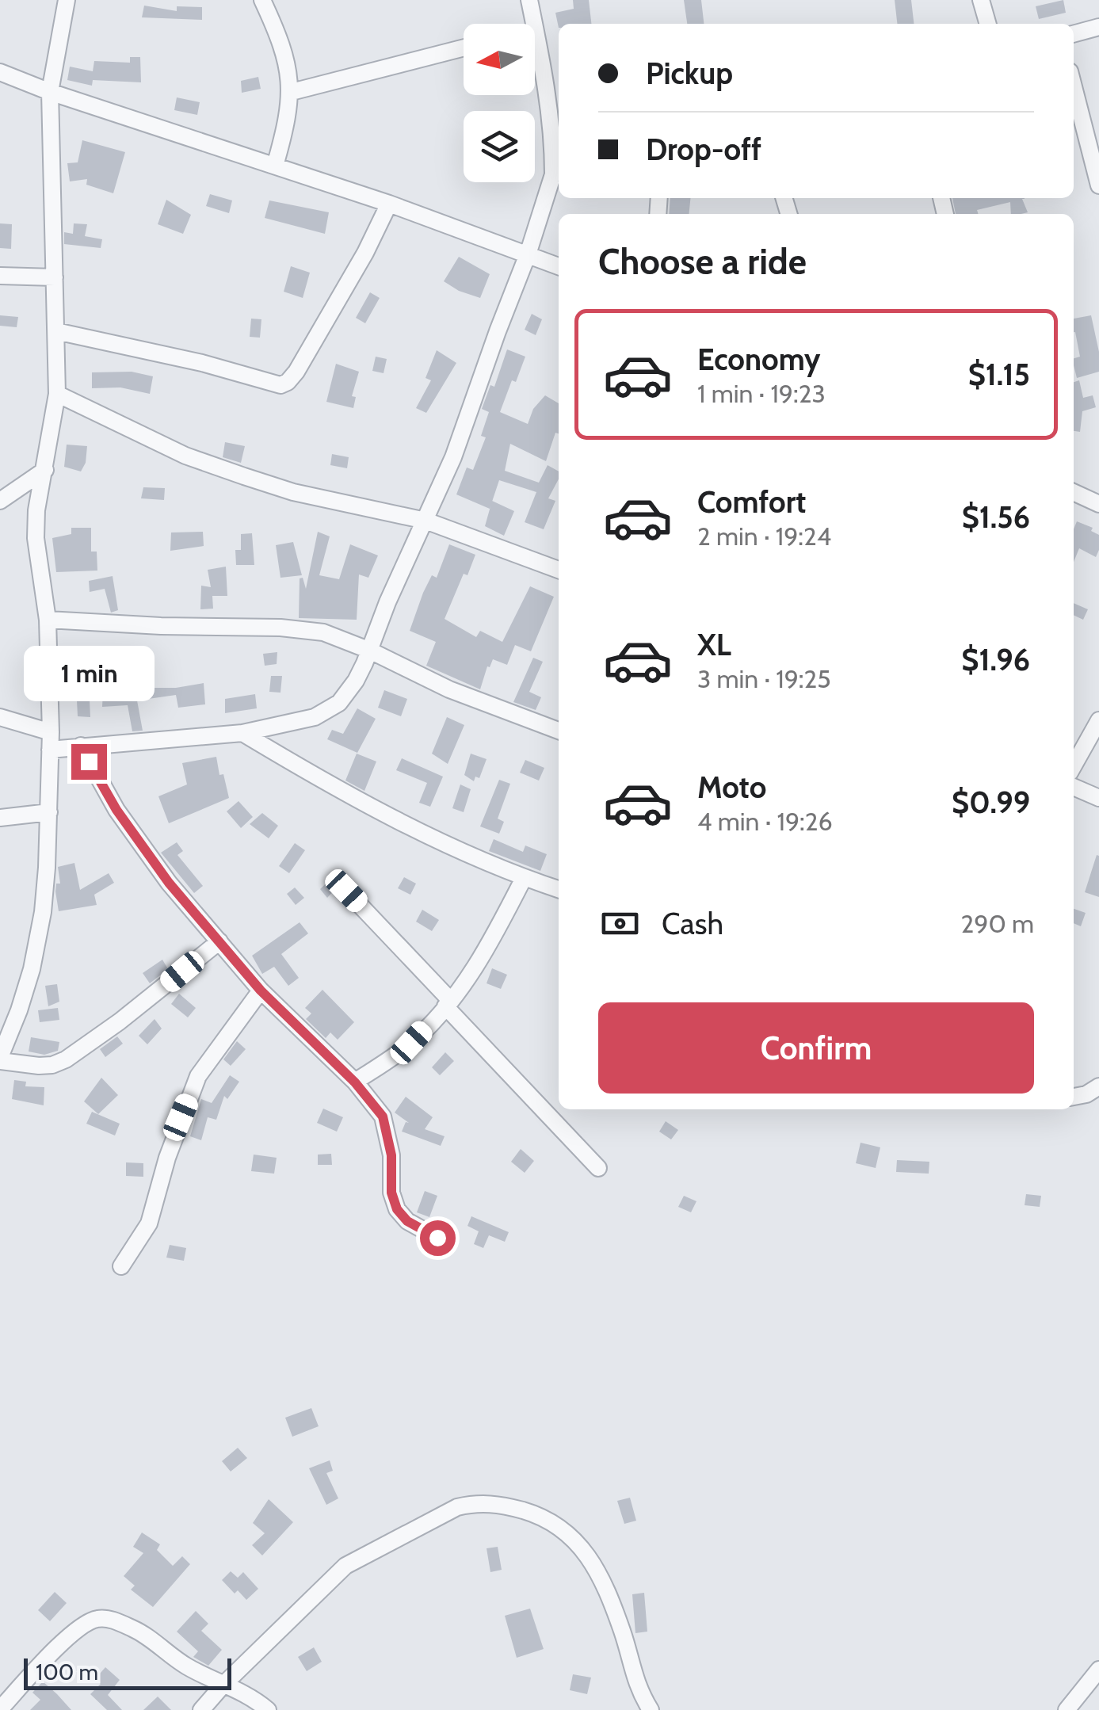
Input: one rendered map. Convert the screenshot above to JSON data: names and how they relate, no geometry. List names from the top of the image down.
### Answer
{
  "scale_bar": "100 m",
  "north": "left",
  "page": {
    "banner": ["Pickup", "Drop-off"],
    "heading": "Choose a ride",
    "list": [
      {
        "name": "Economy",
        "note": "1 min · 19:23",
        "value": "$1.15"
      },
      {
        "name": "Comfort",
        "note": "2 min · 19:24",
        "value": "$1.56"
      },
      {
        "name": "XL",
        "note": "3 min · 19:25",
        "value": "$1.96"
      },
      {
        "name": "Moto",
        "note": "4 min · 19:26",
        "value": "$0.99"
      }
    ],
    "bubble": "1 min",
    "pay": ["Cash", "290 m"],
    "buttons": "Confirm",
    "scale": "100 m"
  }
}
